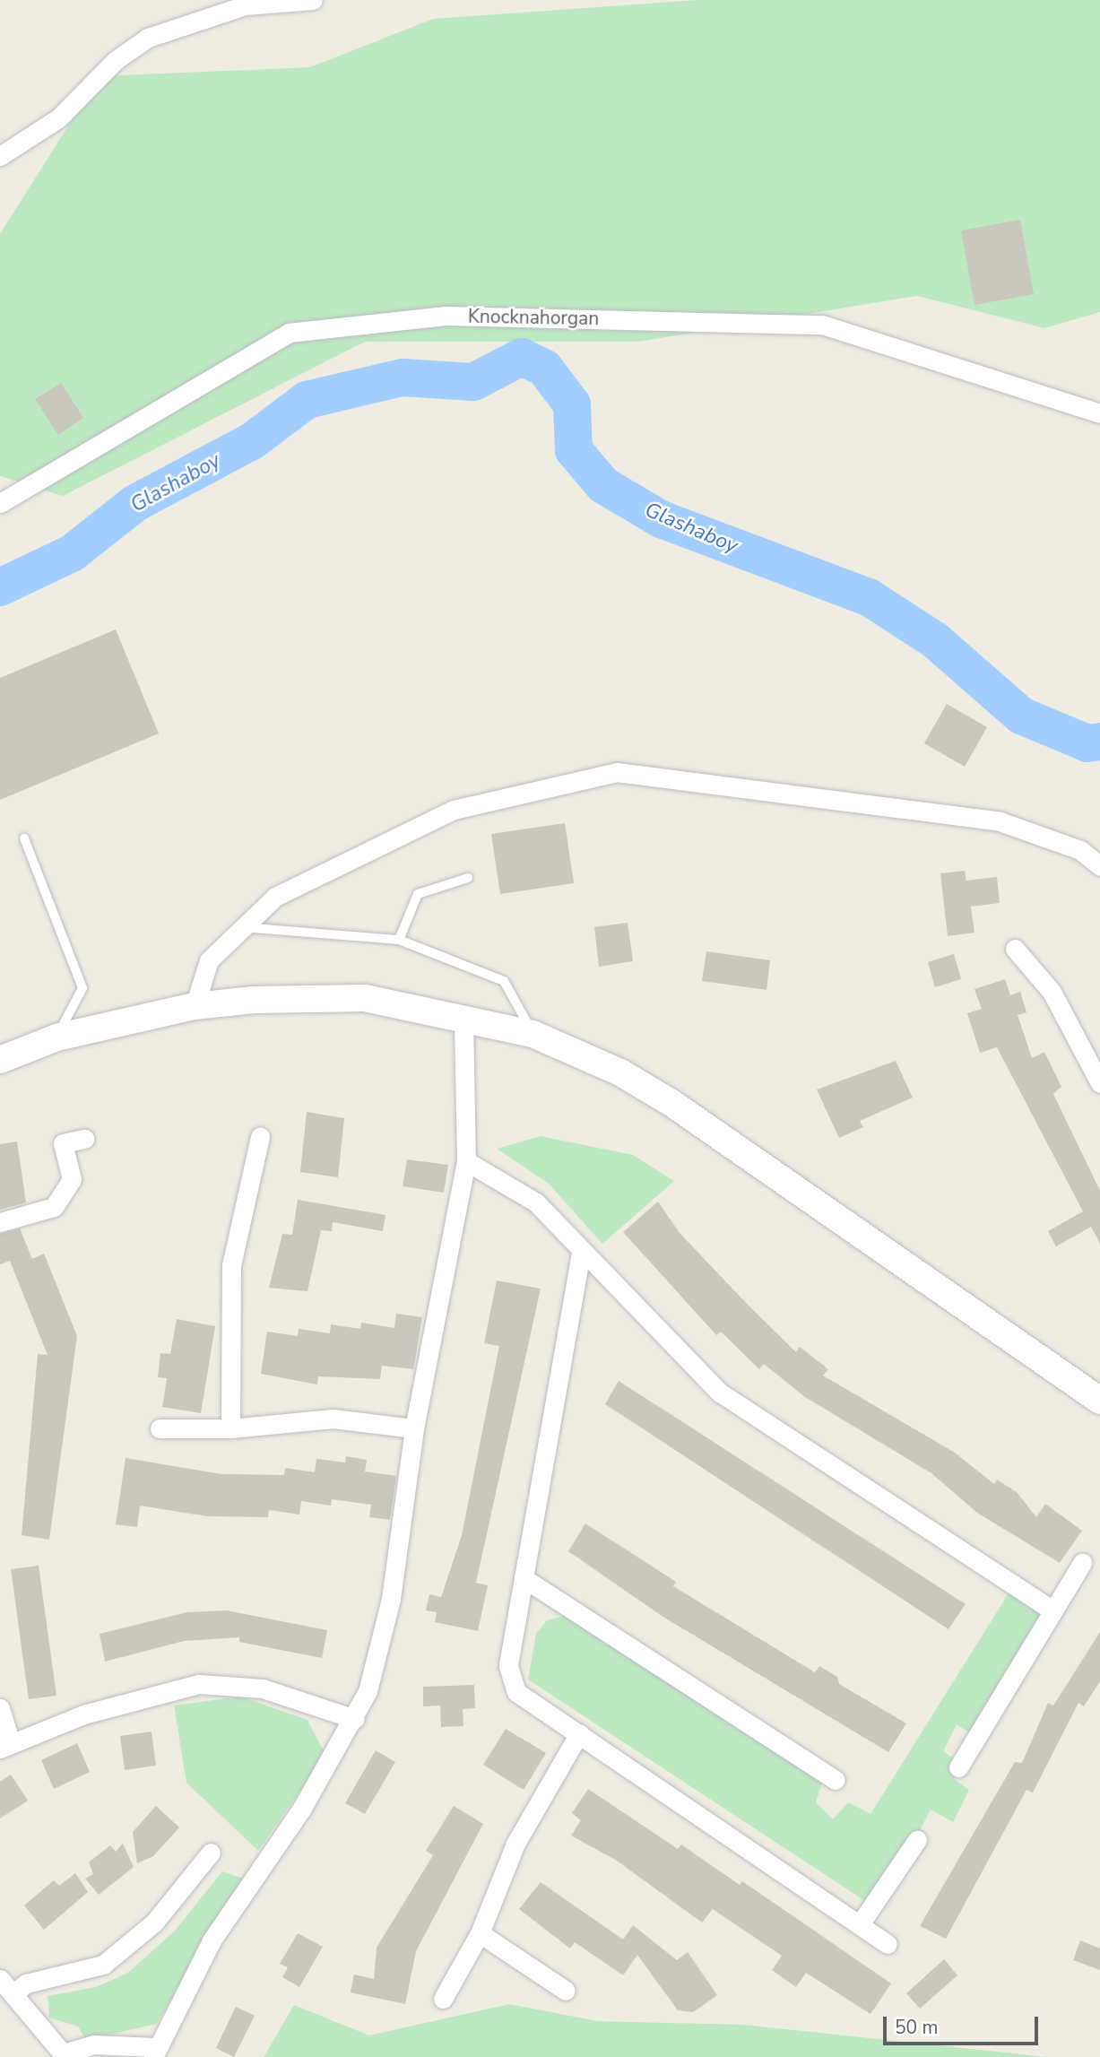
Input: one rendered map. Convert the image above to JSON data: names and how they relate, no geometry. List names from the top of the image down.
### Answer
{
  "streets": {
    "street": ["Knocknahorgan"]
  },
  "water": ["Glashaboy"],
  "scale_bar": "50 m"
}
